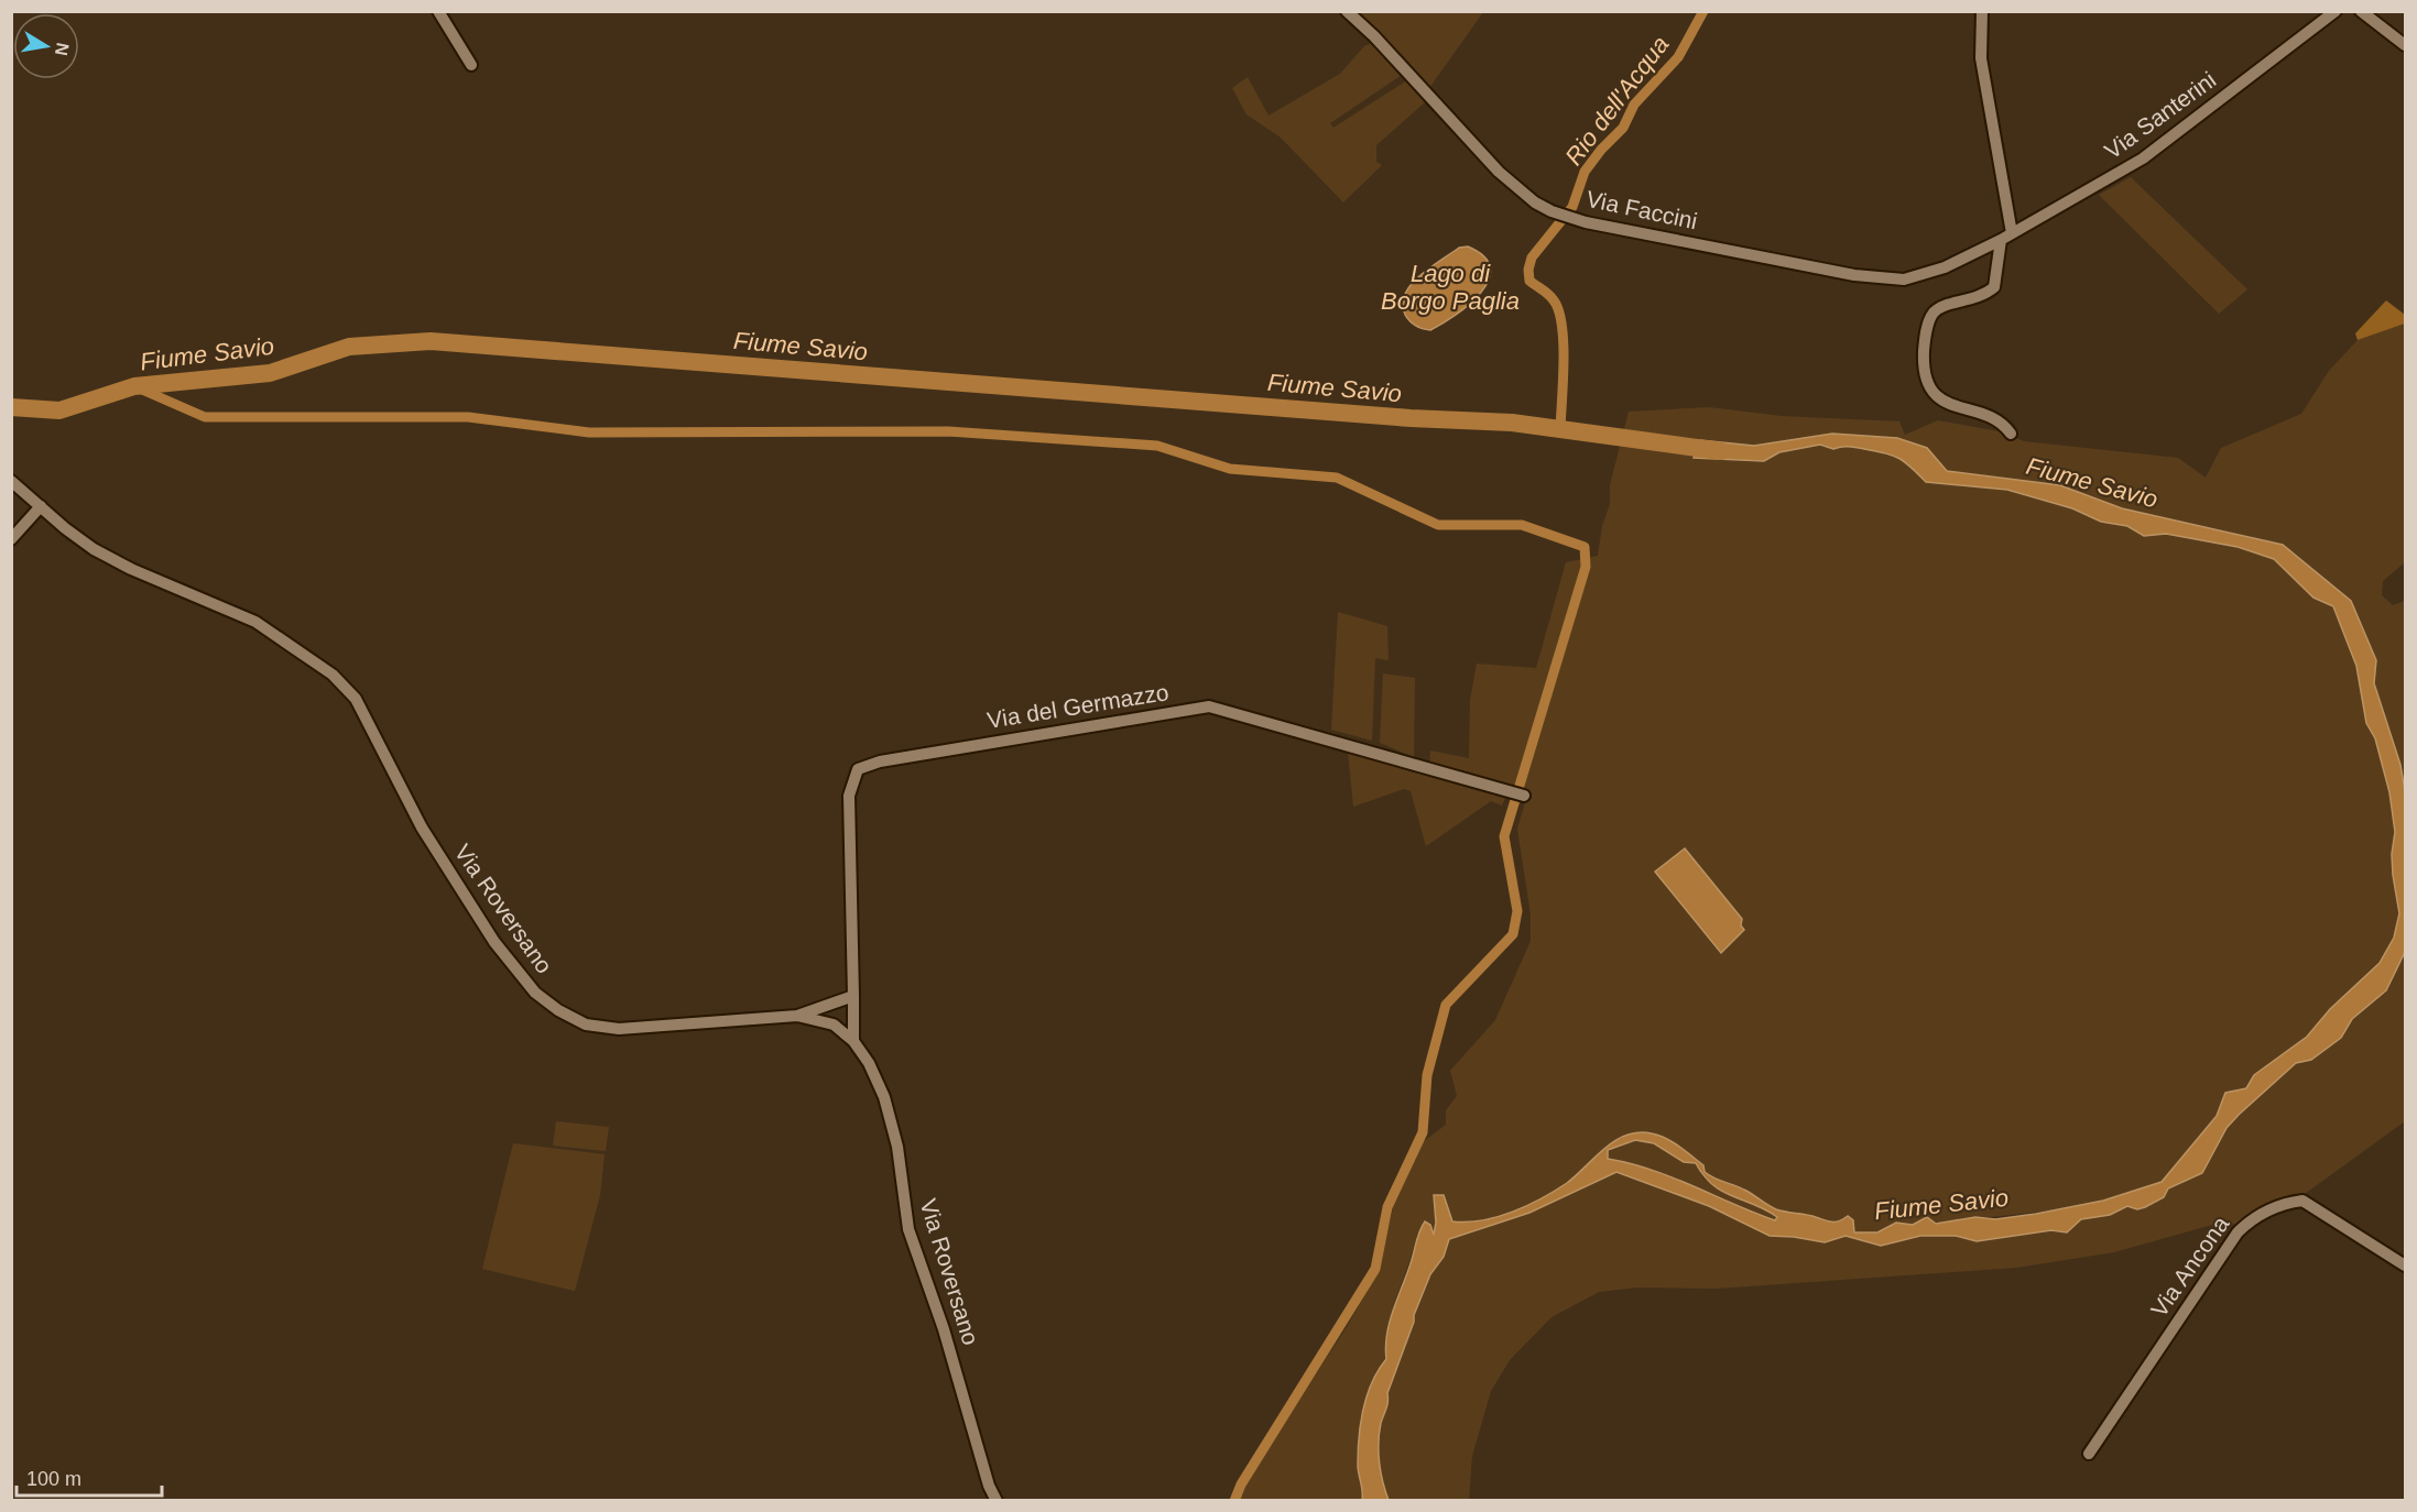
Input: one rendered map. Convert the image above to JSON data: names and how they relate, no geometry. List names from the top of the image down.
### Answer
{
  "streets": {
    "street": [
      "Via Santerini",
      "Via Faccini",
      "Via del Germazzo",
      "Via Roversano",
      "Via Ancona"
    ]
  },
  "crossings": [
    ["Via Santerini", "Via Faccini"],
    ["Via del Germazzo", "Via Roversano"]
  ],
  "water": ["Rio dell'Acqua", "Lago di Borgo Paglia", "Fiume Savio"],
  "scale_bar": "100 m",
  "north": "right"
}
